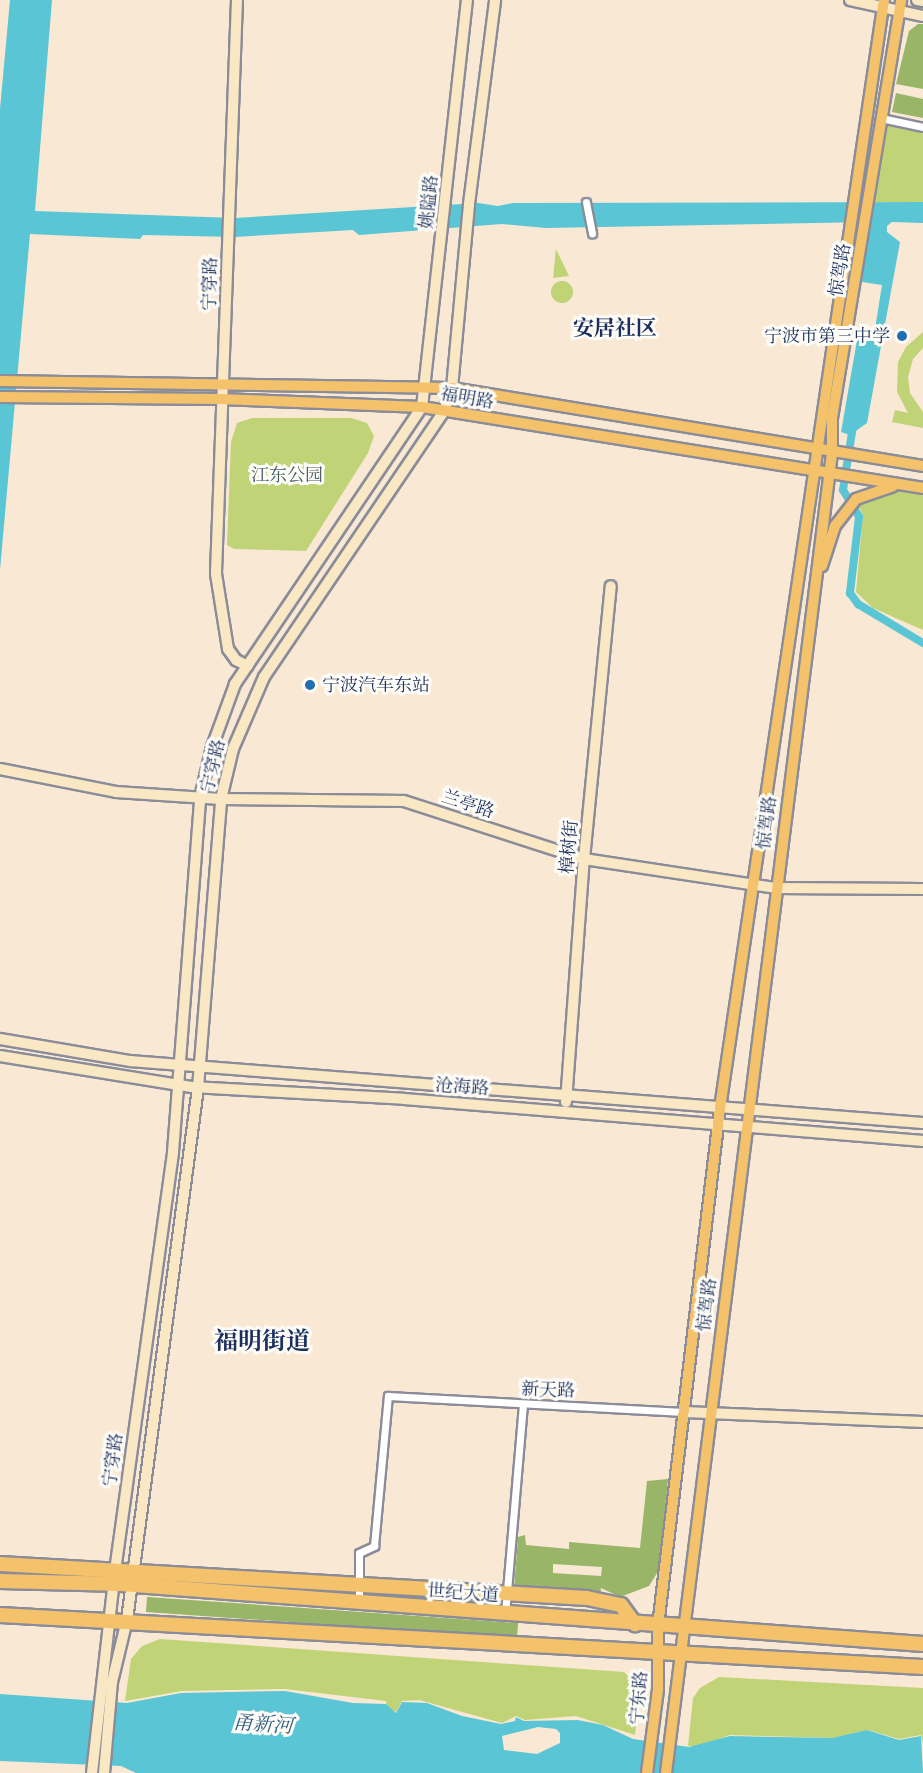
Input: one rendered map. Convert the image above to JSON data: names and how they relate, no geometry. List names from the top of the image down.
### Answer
{
  "streets": {
    "highway": ["世纪大道"],
    "main road": [
      "姚隘路",
      "惊驾路",
      "宁穿路",
      "福明路",
      "兰亭路",
      "樟树街",
      "沧海路",
      "新天路",
      "宁东路"
    ]
  },
  "crossings": [
    ["姚隘路", "宁穿路"],
    ["姚隘路", "福明路"],
    ["惊驾路", "福明路"],
    ["惊驾路", "兰亭路"],
    ["惊驾路", "沧海路"],
    ["惊驾路", "新天路"],
    ["惊驾路", "世纪大道"],
    ["惊驾路", "宁东路"],
    ["宁穿路", "福明路"],
    ["宁穿路", "兰亭路"],
    ["宁穿路", "沧海路"],
    ["宁穿路", "世纪大道"],
    ["兰亭路", "樟树街"],
    ["樟树街", "沧海路"],
    ["新天路", "世纪大道"],
    ["世纪大道", "宁东路"]
  ],
  "districts": ["安居社区", "福明街道"],
  "water": ["甬新河"],
  "parks": ["江东公园"],
  "places": ["宁波市第三中学", "宁波汽车东站"]
}
